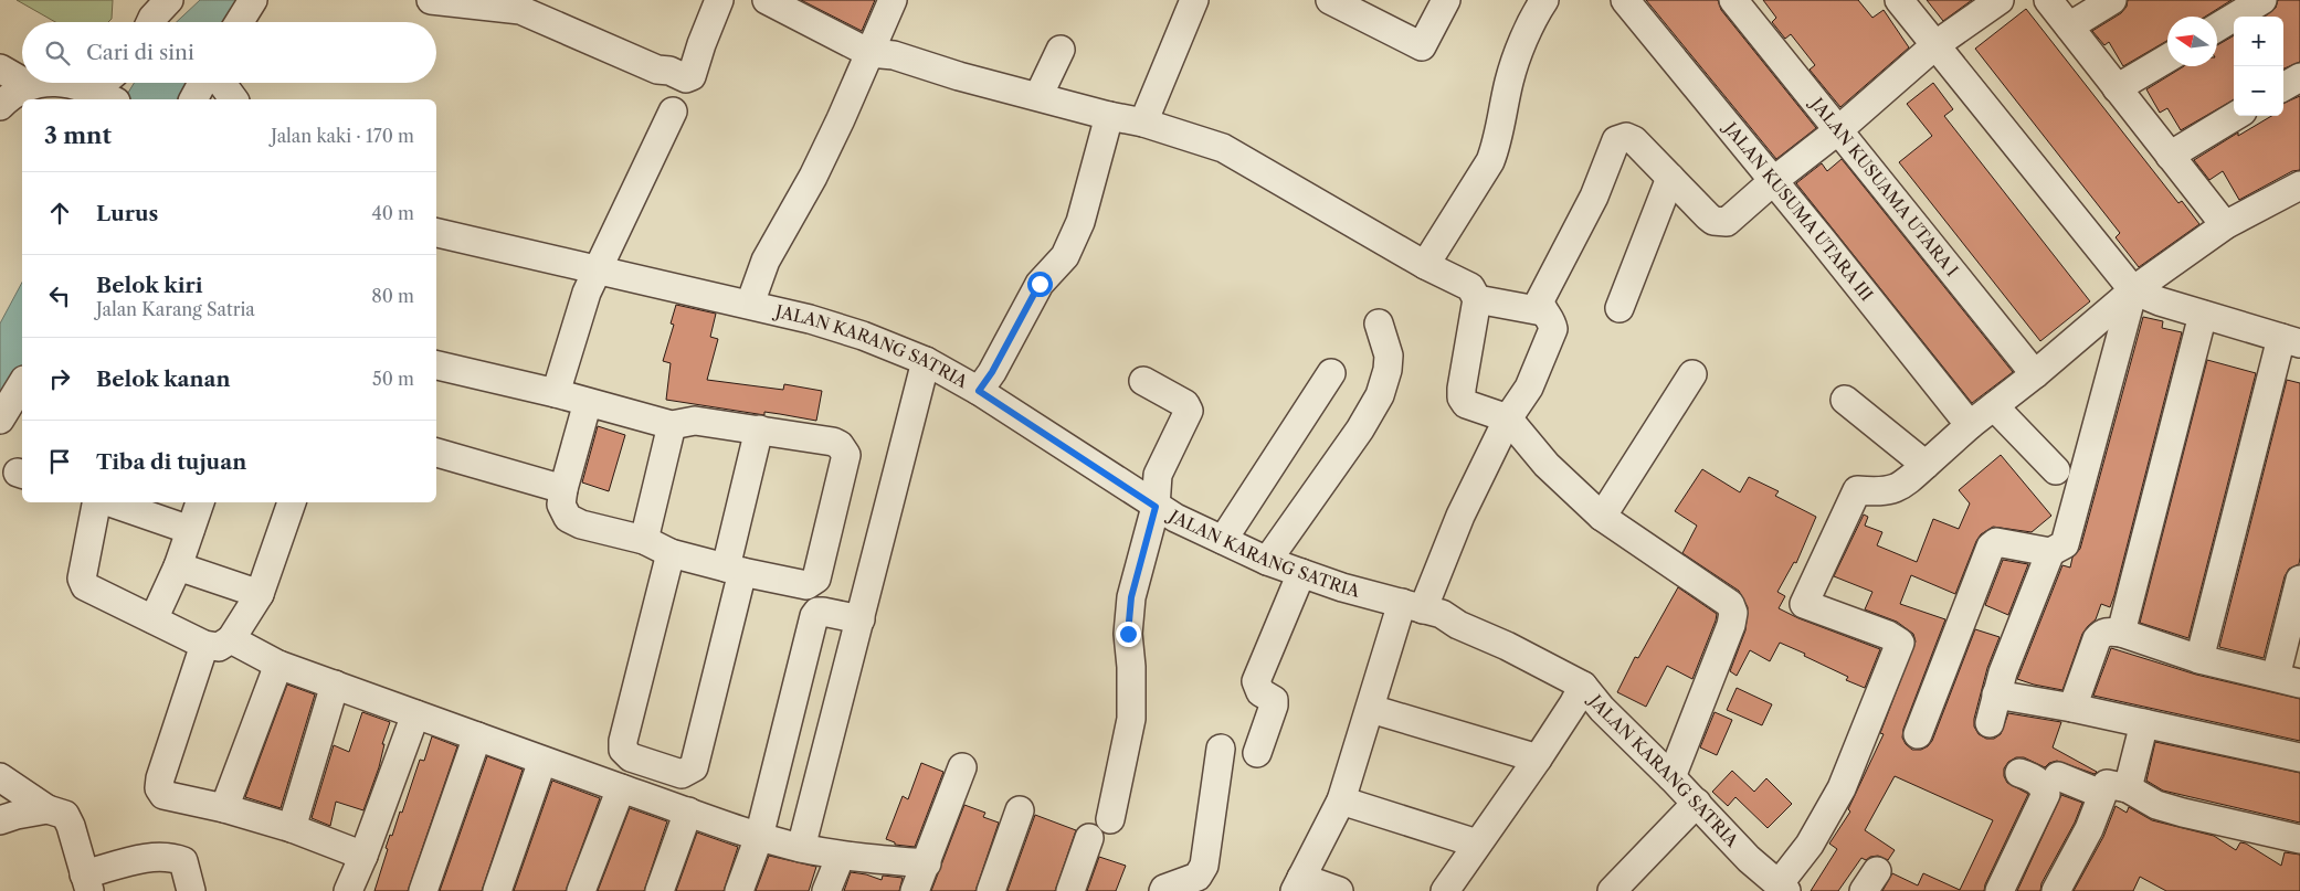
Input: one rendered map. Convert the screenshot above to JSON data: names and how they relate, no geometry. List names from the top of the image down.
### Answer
{
  "streets": {
    "street": ["JALAN KUSUAMA UTARA I", "JALAN KUSUMA UTARA III", "JALAN KARANG SATRIA"]
  },
  "north": "left",
  "page": {
    "map_buttons": ["+", "−"],
    "search": "Cari di sini",
    "heading": ["3 mnt", "Jalan kaki · 170 m"],
    "list": [
      ["Lurus", "40 m"],
      ["Belok kiri", "Jalan Karang Satria", "80 m"],
      ["Belok kanan", "50 m"],
      "Tiba di tujuan"
    ]
  }
}
